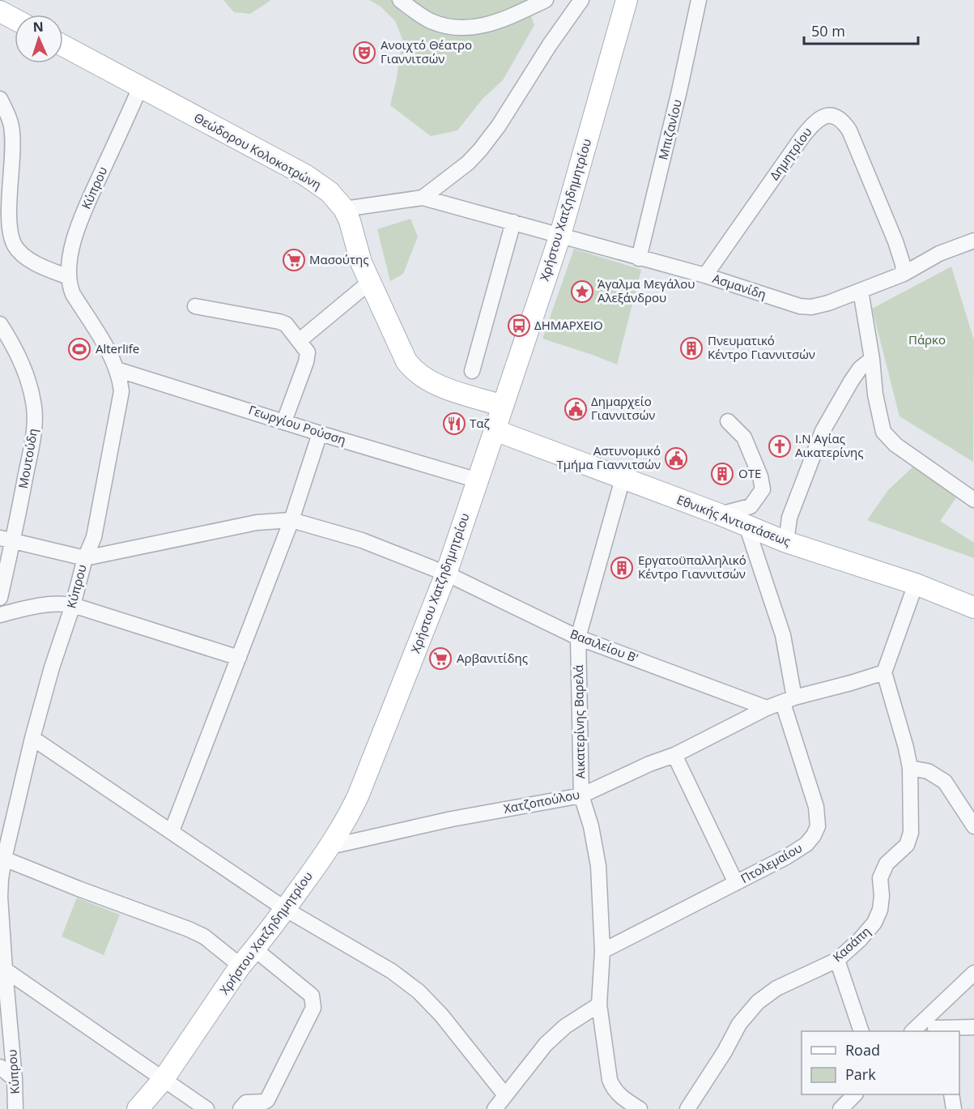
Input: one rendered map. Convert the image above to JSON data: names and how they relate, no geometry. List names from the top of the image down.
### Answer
{
  "streets": {
    "main road": ["Θεώδορου Κολοκοτρώνη", "Χρήστου Χατζηδημητρίου", "Εθνικής Αντιστάσεως"],
    "street": [
      "Μπιζανίου",
      "Δημητρίου",
      "Κύπρου",
      "Ασμανίδη",
      "Γεωργίου Ρούσση",
      "Μουτούδη",
      "Βασιλείου Β'",
      "Αικατερίνης Βαρελά",
      "Χατζοπούλου",
      "Πτολεμαίου",
      "Κασάπη"
    ]
  },
  "crossings": [
    ["Μπιζανίου", "Ασμανίδη"],
    ["Θεώδορου Κολοκοτρώνη", "Κύπρου"],
    ["Θεώδορου Κολοκοτρώνη", "Χρήστου Χατζηδημητρίου"],
    ["Δημητρίου", "Ασμανίδη"],
    ["Κύπρου", "Γεωργίου Ρούσση"],
    ["Χρήστου Χατζηδημητρίου", "Ασμανίδη"],
    ["Χρήστου Χατζηδημητρίου", "Γεωργίου Ρούσση"],
    ["Χρήστου Χατζηδημητρίου", "Εθνικής Αντιστάσεως"],
    ["Χρήστου Χατζηδημητρίου", "Βασιλείου Β'"],
    ["Χρήστου Χατζηδημητρίου", "Χατζοπούλου"],
    ["Εθνικής Αντιστάσεως", "Αικατερίνης Βαρελά"],
    ["Εθνικής Αντιστάσεως", "Πτολεμαίου"],
    ["Βασιλείου Β'", "Αικατερίνης Βαρελά"],
    ["Βασιλείου Β'", "Χατζοπούλου"],
    ["Αικατερίνης Βαρελά", "Χατζοπούλου"],
    ["Αικατερίνης Βαρελά", "Πτολεμαίου"],
    ["Χατζοπούλου", "Πτολεμαίου"]
  ],
  "parks": ["Πάρκο"],
  "places": {
    "theatre": ["Ανοιχτό Θέατρο Γιαννιτσών"],
    "supermarket": ["Μασούτης", "Αρβανιτίδης"],
    "place": ["Άγαλμα Μεγάλου Αλεξάνδρου"],
    "bus stop": ["ΔΗΜΑΡΧΕΙΟ"],
    "building": ["Πνευματικό Κέντρο Γιαννιτσών", "ΟΤΕ", "Εργατοϋπαλληλικό Κέντρο Γιαννιτσών"],
    "sports": ["Alterlife"],
    "public building": ["Δημαρχείο Γιαννιτσών", "Αστυνομικό Τμήμα Γιαννιτσών"],
    "restaurant": ["Ταζ"],
    "church": ["Ι.Ν Αγίας Αικατερίνης"]
  },
  "legend": ["Road", "Park"],
  "scale_bar": "50 m",
  "north": "top"
}
